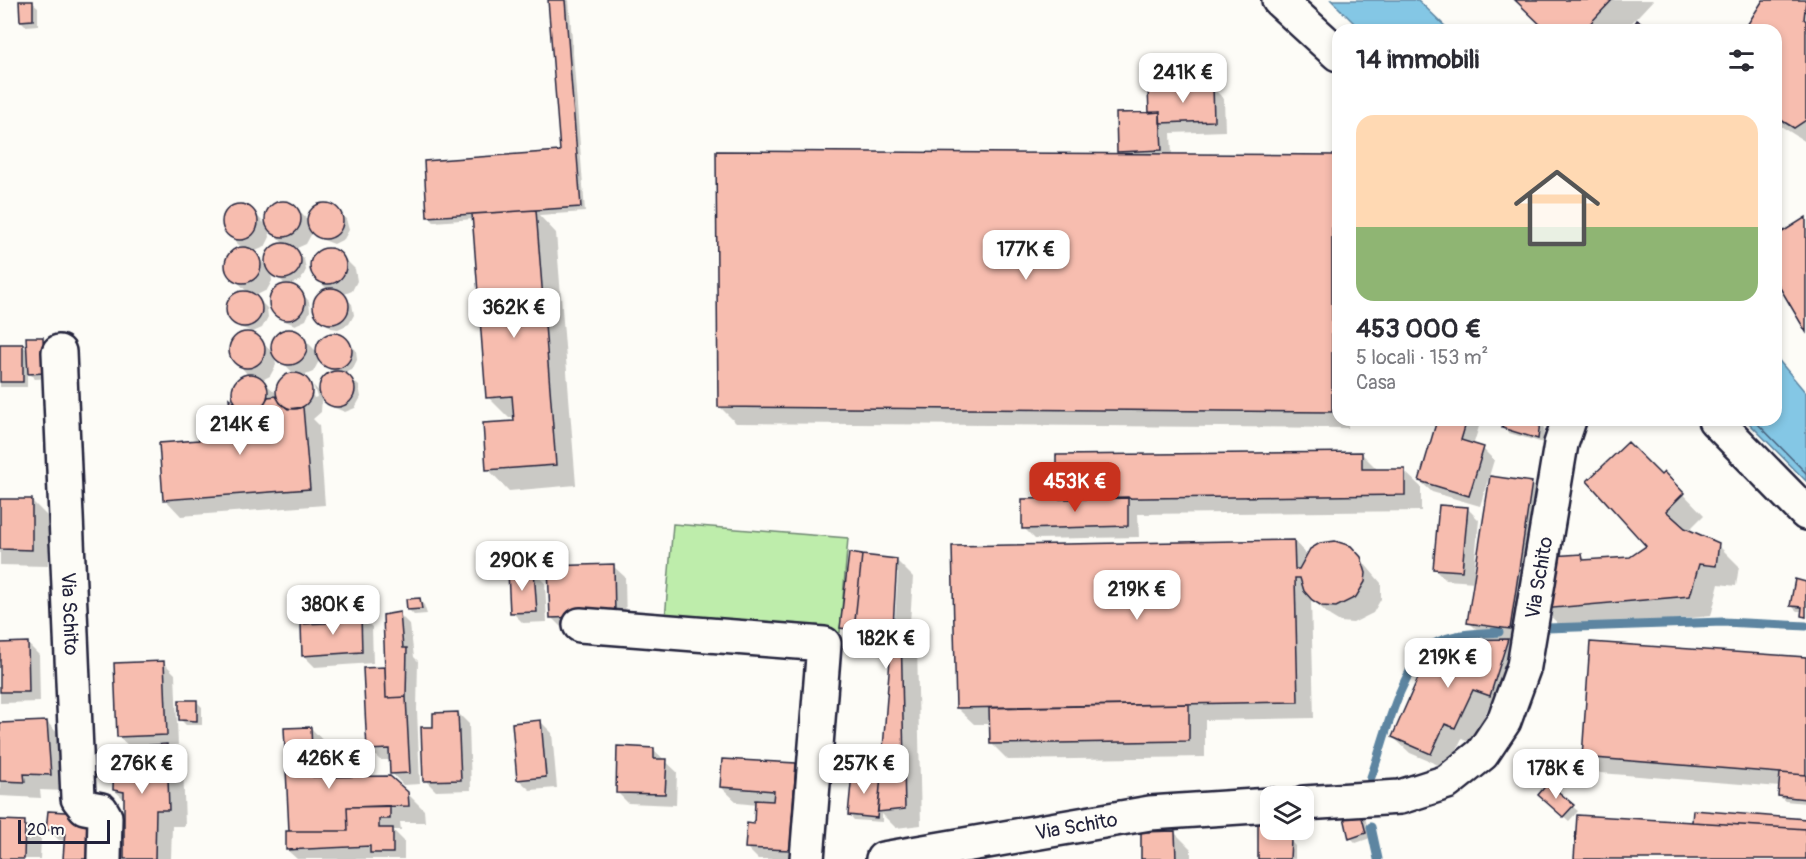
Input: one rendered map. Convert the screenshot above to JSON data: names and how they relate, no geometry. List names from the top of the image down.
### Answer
{
  "streets": {
    "street": ["Via Schito"]
  },
  "scale_bar": "20 m",
  "page": {
    "heading": "14 immobili",
    "price": [
      "241K €",
      "177K €",
      "362K €",
      "214K €",
      "453K €",
      "290K €",
      "219K €",
      "380K €",
      "182K €",
      "219K €",
      "426K €",
      "276K €",
      "257K €",
      "178K €"
    ],
    "list": [
      {
        "name": "453 000 €",
        "note": "5 locali · 153 m² · Casa"
      }
    ],
    "scale": "20 m"
  }
}
